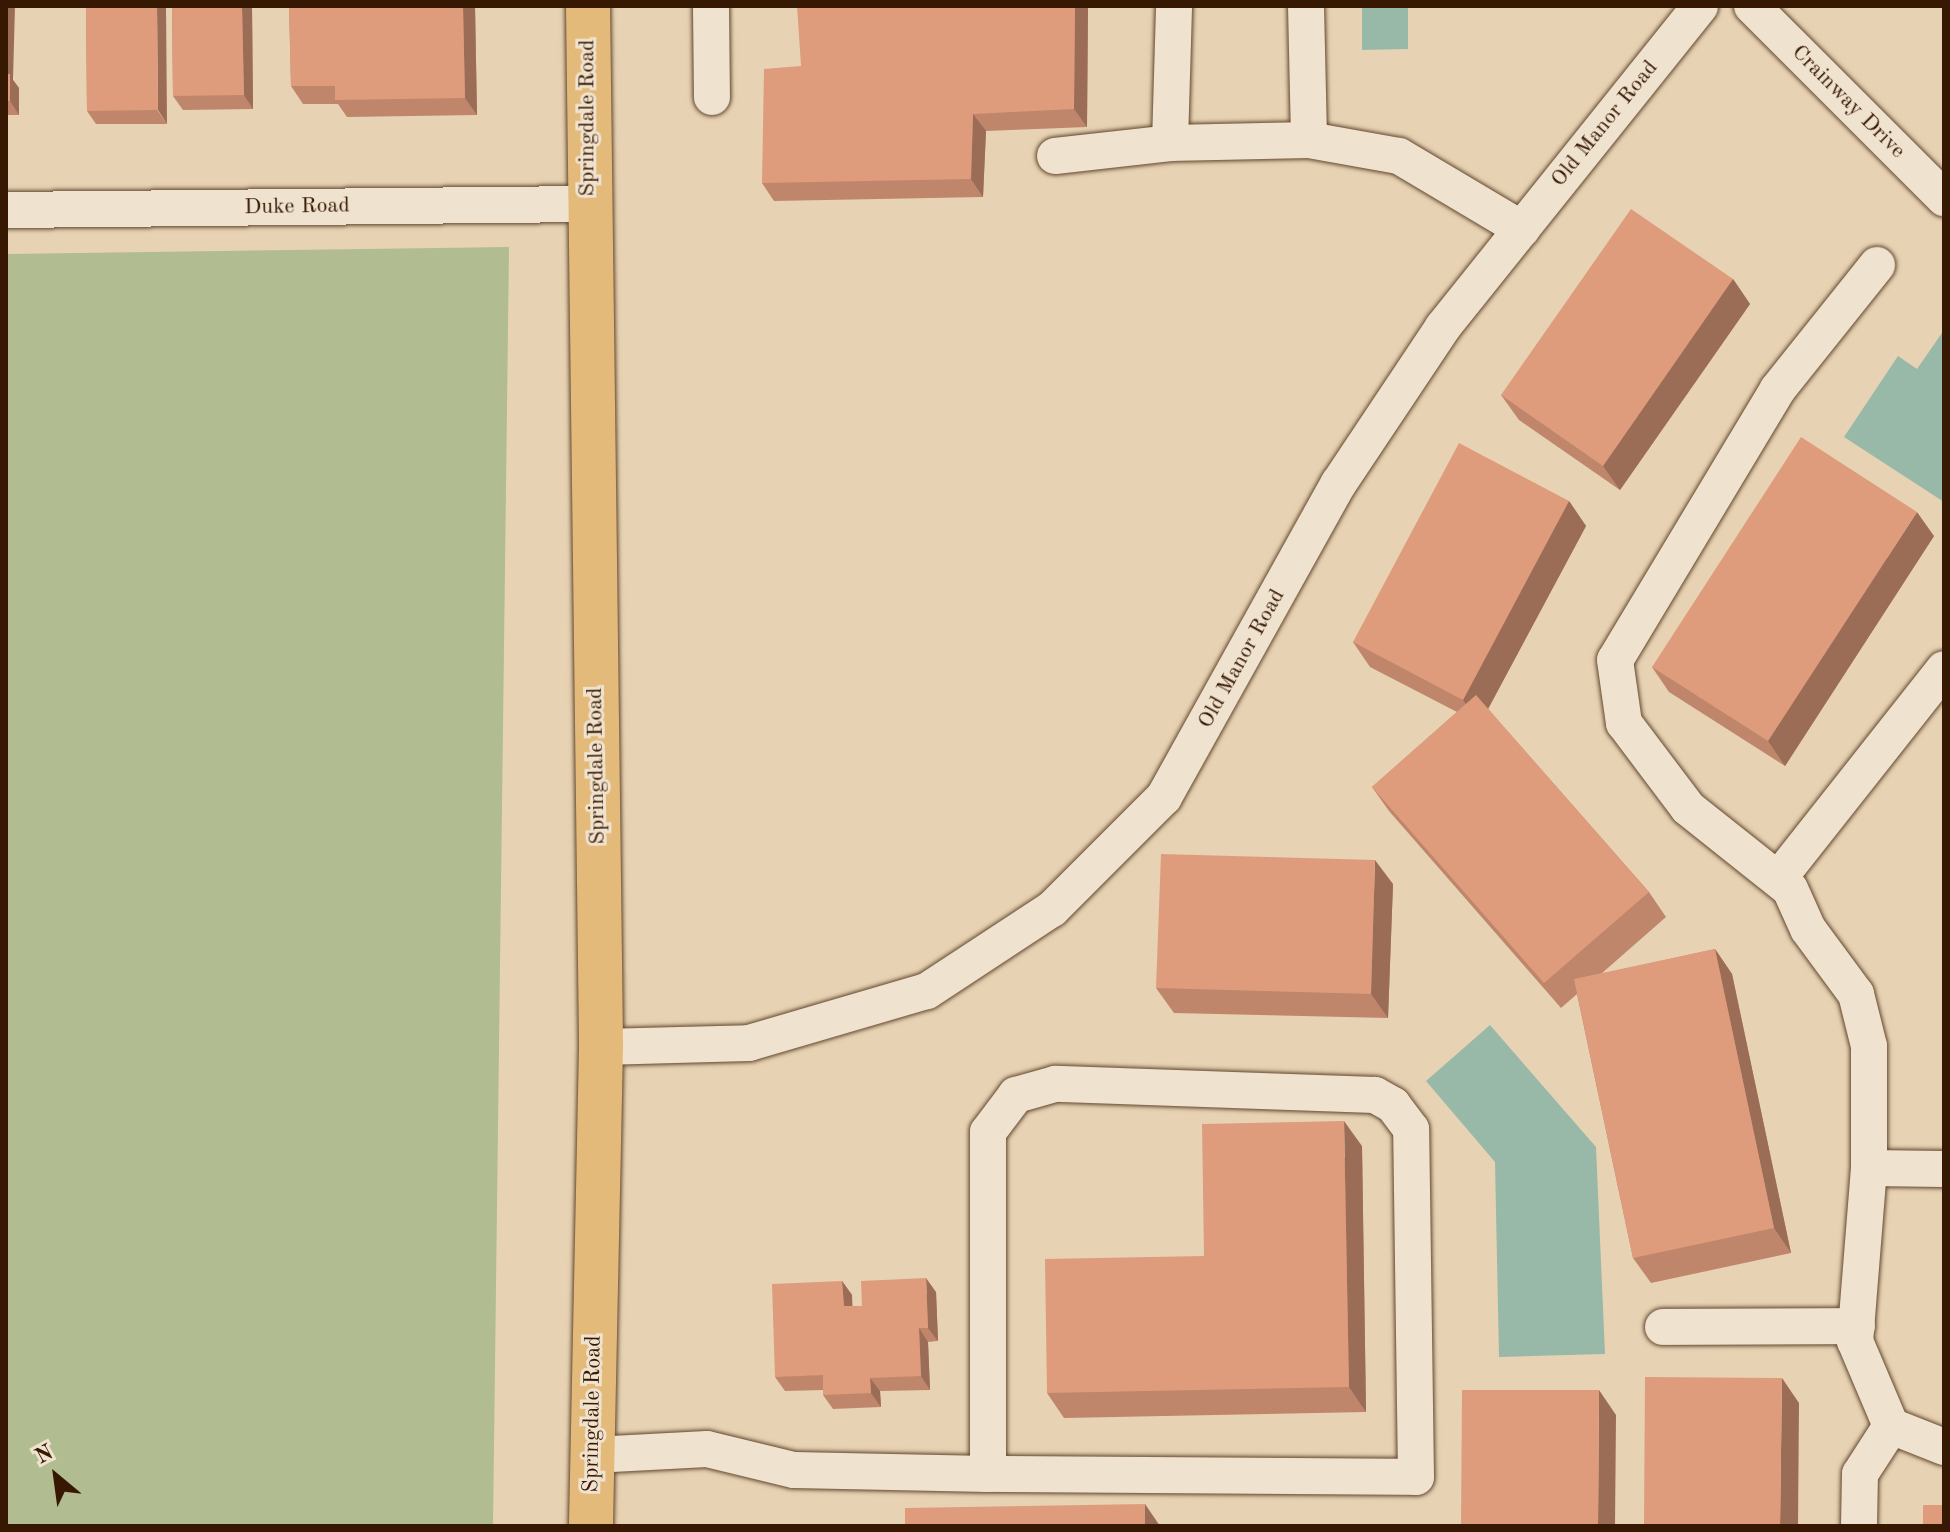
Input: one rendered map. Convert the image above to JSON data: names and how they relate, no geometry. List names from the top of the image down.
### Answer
{
  "streets": {
    "main road": ["Springdale Road"],
    "street": ["Crainway Drive", "Old Manor Road", "Duke Road"]
  },
  "crossings": [
    ["Springdale Road", "Old Manor Road"],
    ["Springdale Road", "Duke Road"]
  ],
  "north": "top left"
}
